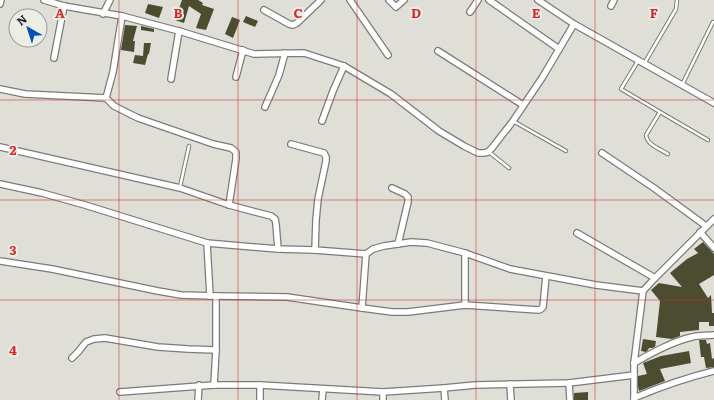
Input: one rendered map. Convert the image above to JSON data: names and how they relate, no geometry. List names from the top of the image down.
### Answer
{
  "north": "top left",
  "grid": {
    "columns": [
      "A",
      "B",
      "C",
      "D",
      "E",
      "F"
    ],
    "rows": ["2", "3", "4"]
  }
}
